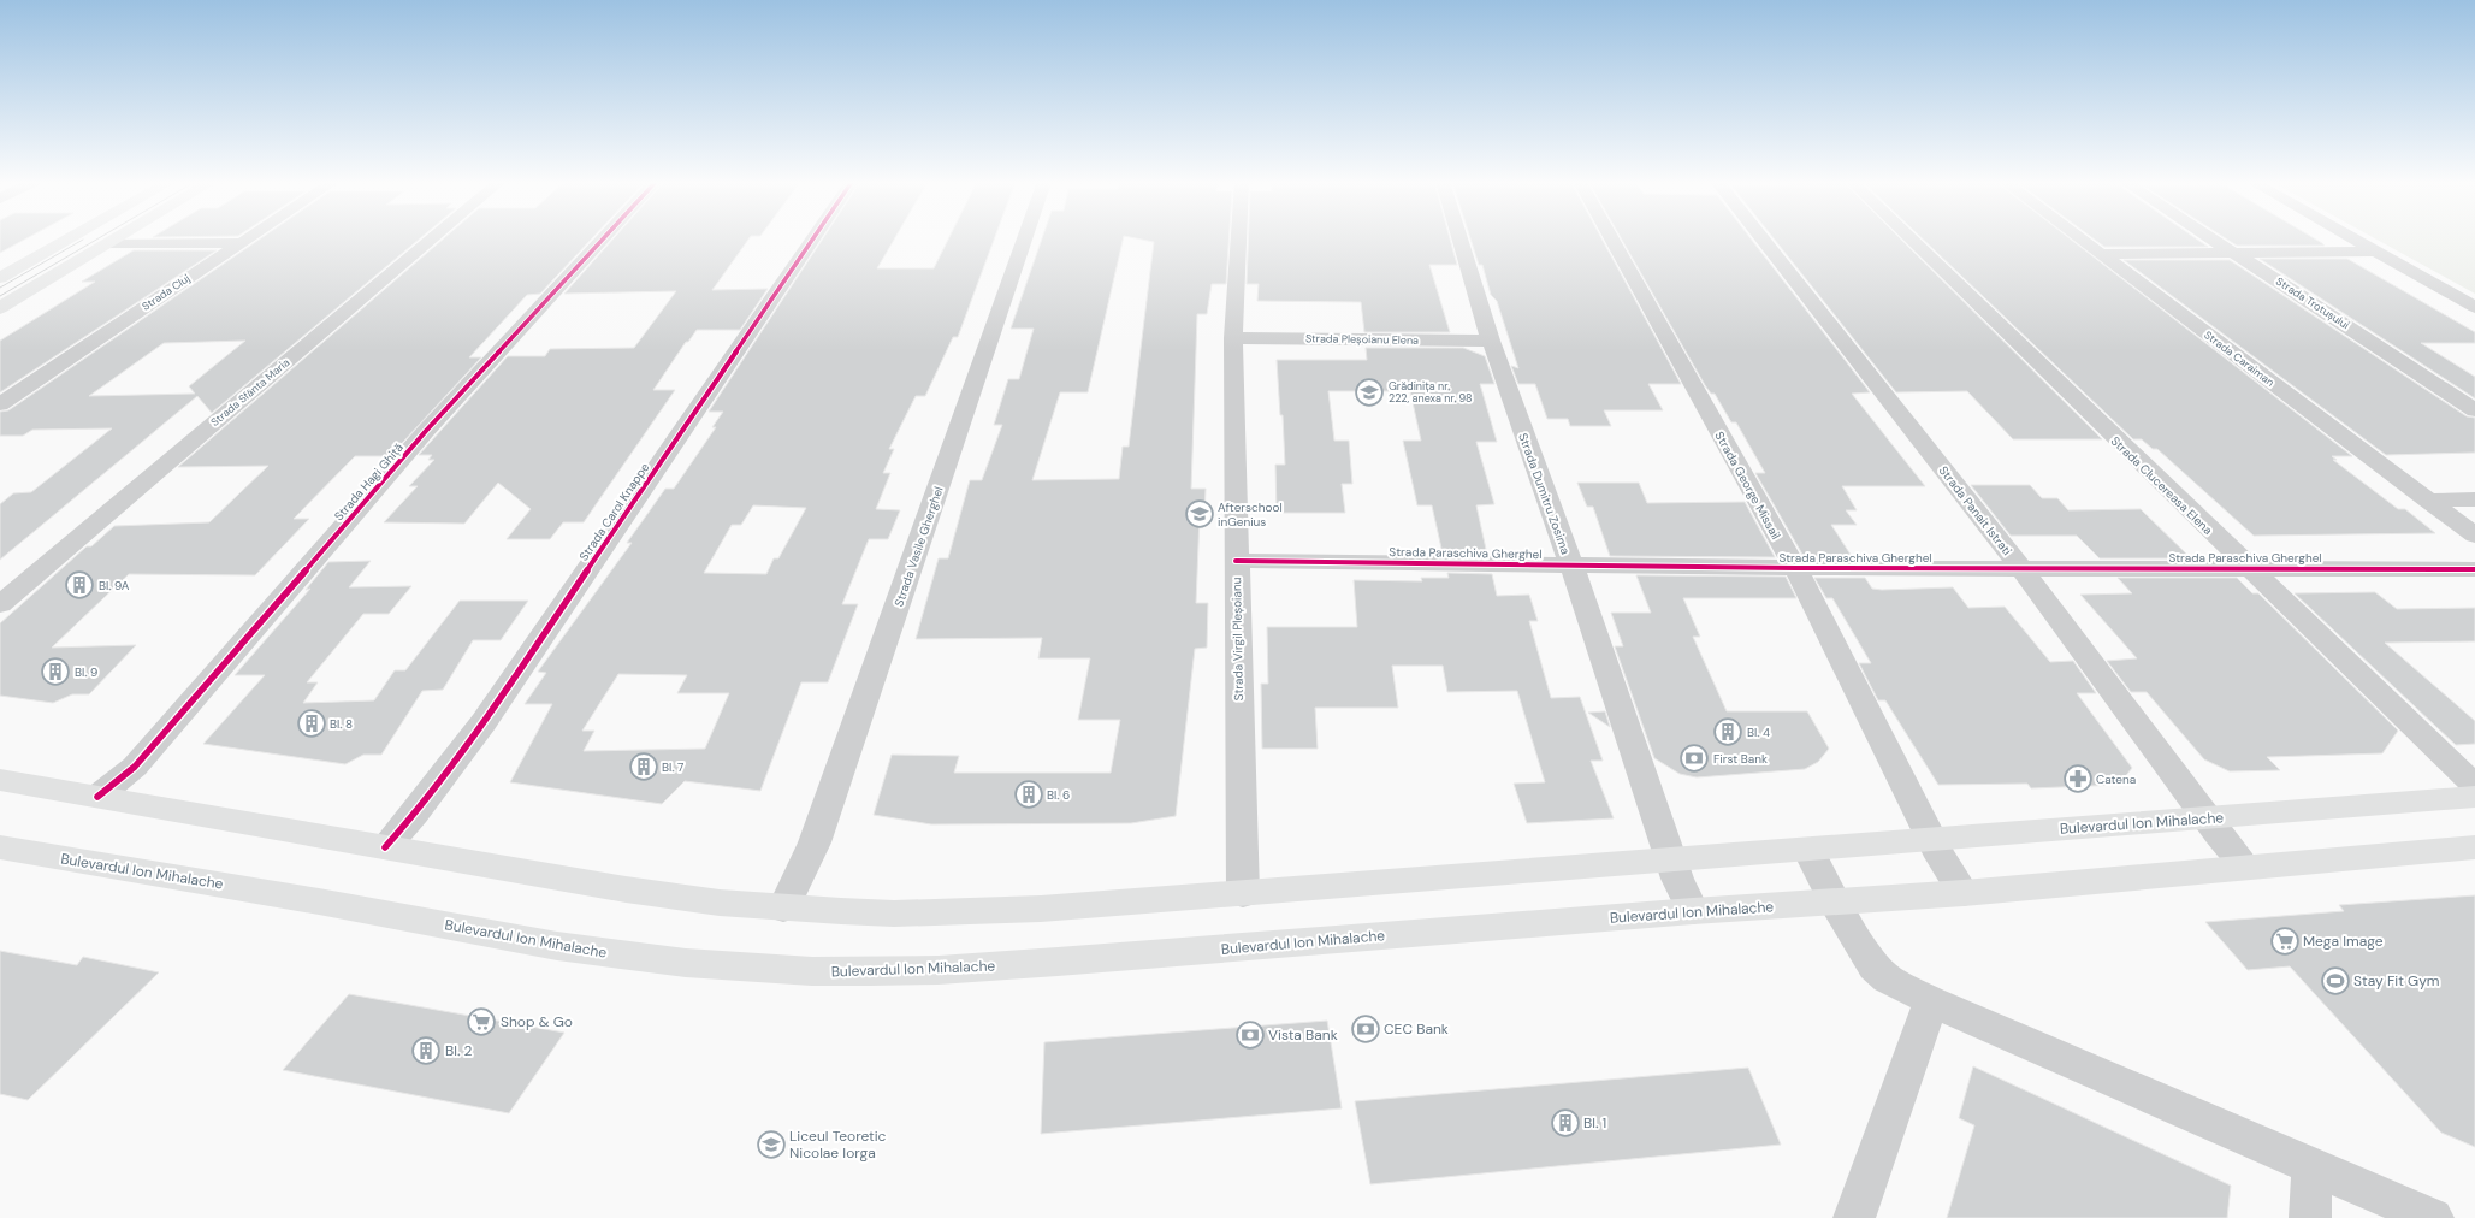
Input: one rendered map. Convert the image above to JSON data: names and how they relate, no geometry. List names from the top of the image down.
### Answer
{
  "streets": {
    "main road": ["Bulevardul Ion Mihalache"],
    "street": [
      "Strada Cluj",
      "Strada Trotușului",
      "Strada Pleșoianu Elena",
      "Strada Caraiman",
      "Strada Sfânta Maria",
      "Strada Hagi Ghiță",
      "Strada George Missail",
      "Strada Clucereasa Elena",
      "Strada Dumitru Zosima",
      "Strada Panait Istrati",
      "Strada Carol Knappe",
      "Strada Vasile Gherghel",
      "Strada Paraschiva Gherghel",
      "Strada Virgil Pleșoianu"
    ]
  },
  "crossings": [
    ["Strada Pleșoianu Elena", "Strada Dumitru Zosima"],
    ["Strada Pleșoianu Elena", "Strada Virgil Pleșoianu"],
    ["Strada Hagi Ghiță", "Bulevardul Ion Mihalache"],
    ["Strada George Missail", "Strada Paraschiva Gherghel"],
    ["Strada George Missail", "Bulevardul Ion Mihalache"],
    ["Strada Clucereasa Elena", "Strada Paraschiva Gherghel"],
    ["Strada Dumitru Zosima", "Strada Paraschiva Gherghel"],
    ["Strada Dumitru Zosima", "Bulevardul Ion Mihalache"],
    ["Strada Panait Istrati", "Strada Paraschiva Gherghel"],
    ["Strada Panait Istrati", "Bulevardul Ion Mihalache"],
    ["Strada Carol Knappe", "Bulevardul Ion Mihalache"],
    ["Strada Vasile Gherghel", "Bulevardul Ion Mihalache"],
    ["Strada Paraschiva Gherghel", "Strada Virgil Pleșoianu"],
    ["Strada Virgil Pleșoianu", "Bulevardul Ion Mihalache"]
  ],
  "places": {
    "school or university": ["Grădinița nr. 222, anexa nr. 98", "Afterschool inGenius", "Liceul Teoretic Nicolae Iorga"],
    "building": [
      "Bl. 9A",
      "Bl. 9",
      "Bl. 8",
      "Bl. 4",
      "Bl. 7",
      "Bl. 6",
      "Bl. 2",
      "Bl. 1"
    ],
    "bank": ["First Bank", "CEC Bank", "Vista Bank"],
    "pharmacy": ["Catena"],
    "supermarket": ["Mega Image", "Shop & Go"],
    "sports": ["Stay Fit Gym"]
  }
}
